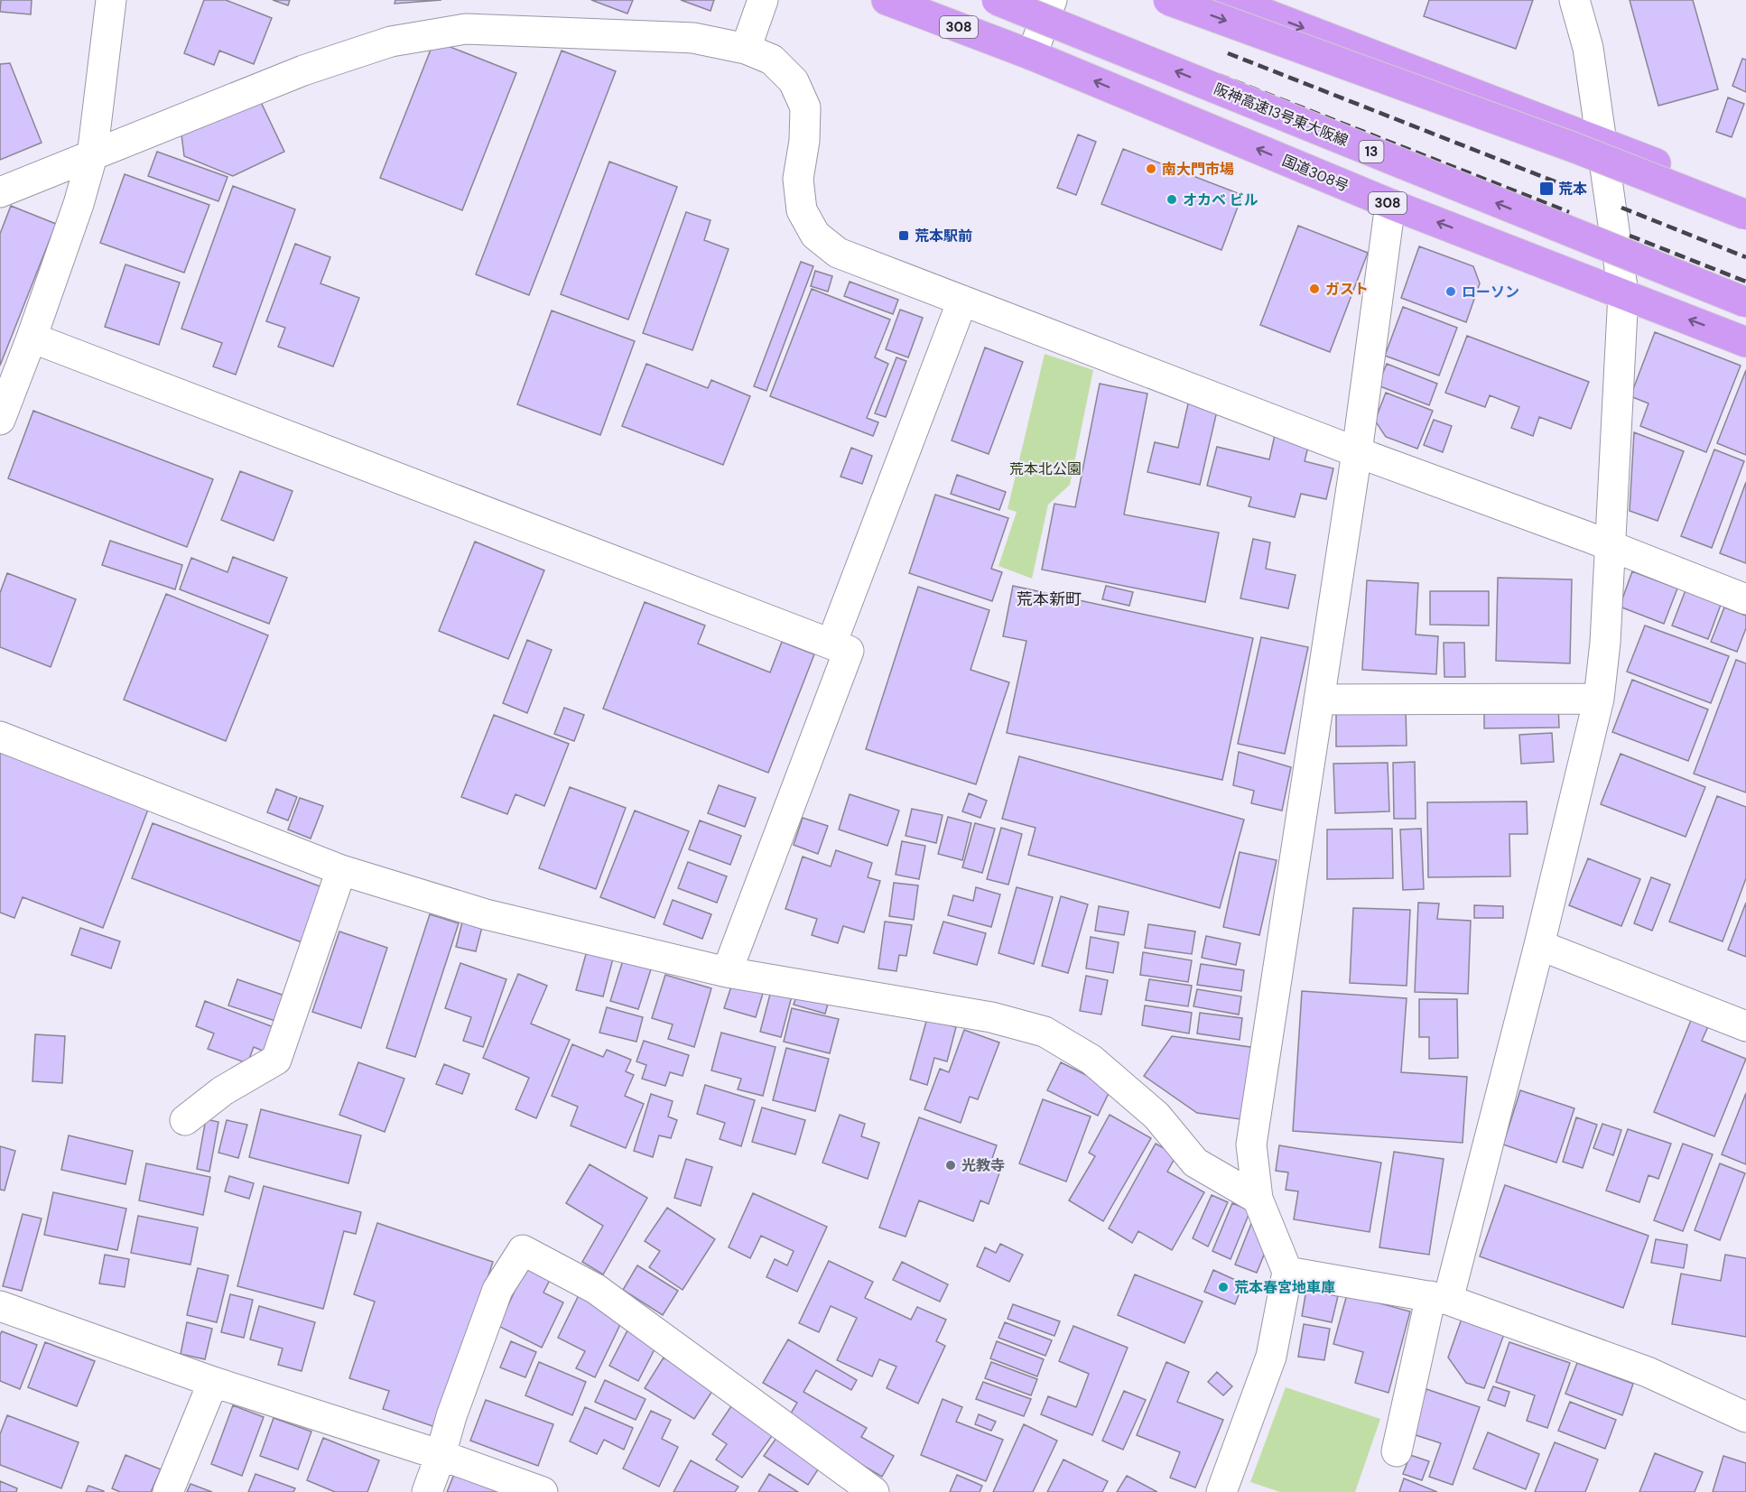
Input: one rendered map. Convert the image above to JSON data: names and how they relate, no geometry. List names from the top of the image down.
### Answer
{
  "streets": {
    "highway": [
      "308",
      "阪神高速13号東大阪線",
      "13",
      "国道308号"
    ]
  },
  "districts": ["荒本新町"],
  "parks": ["荒本北公園"],
  "places": {
    "other": [
      "南大門市場",
      "オカベ ビル",
      "ガスト",
      "ローソン",
      "光教寺",
      "荒本春宮地車庫"
    ],
    "transit": ["荒本", "荒本駅前"]
  }
}
